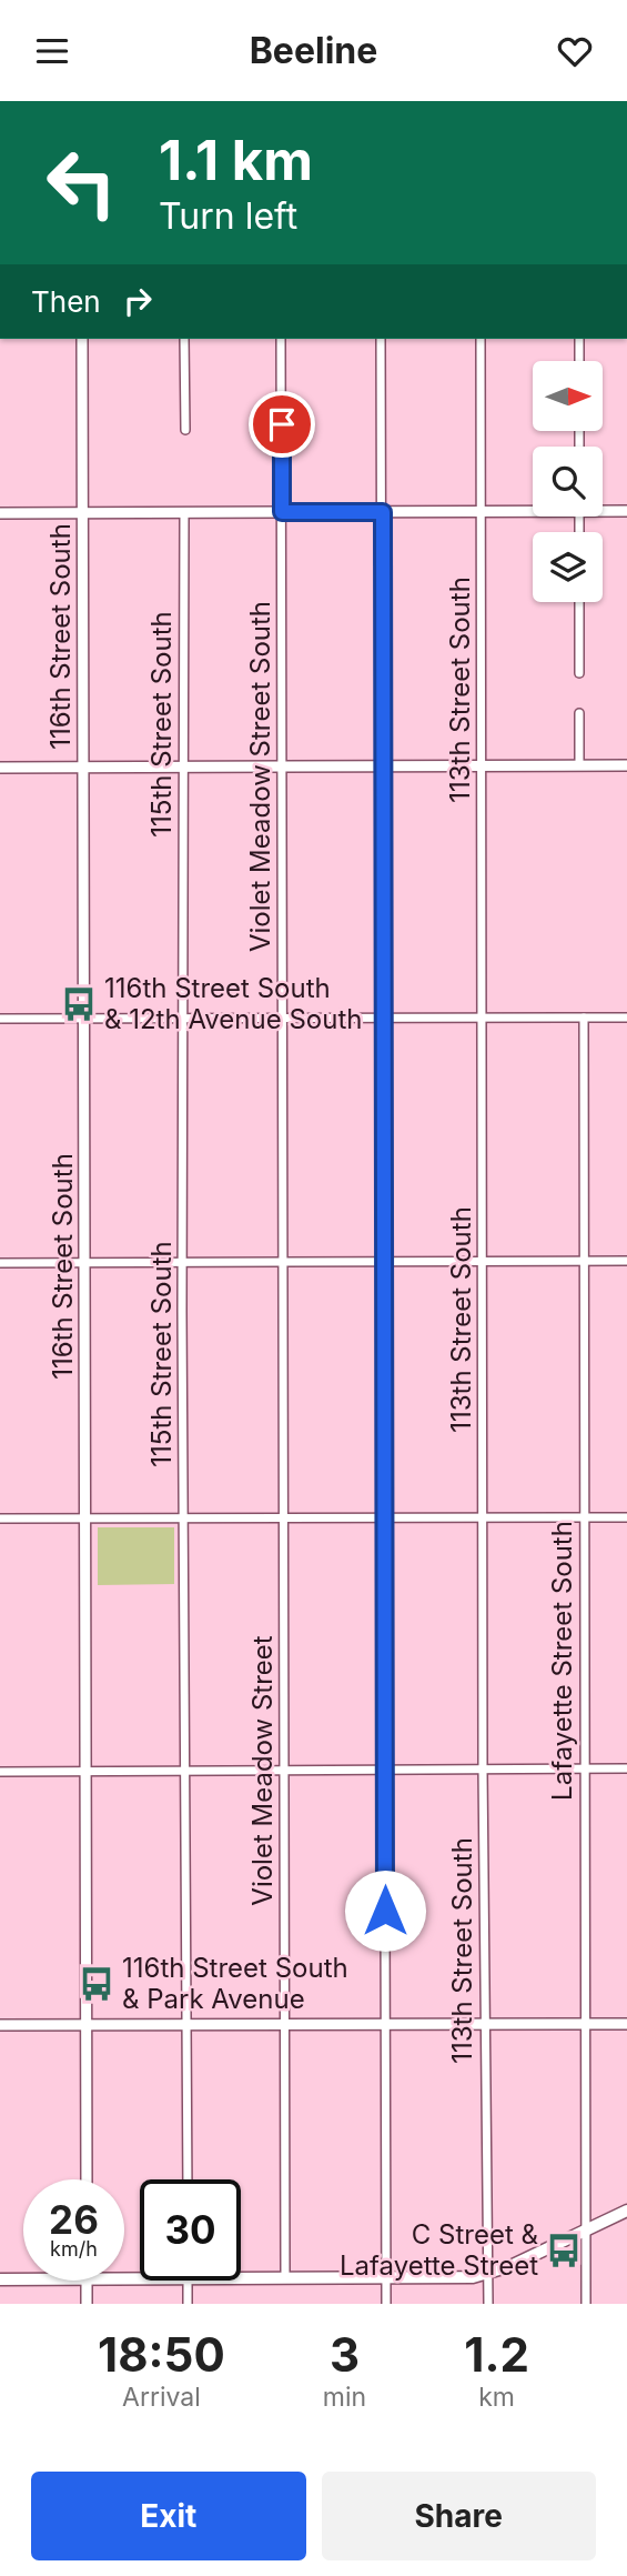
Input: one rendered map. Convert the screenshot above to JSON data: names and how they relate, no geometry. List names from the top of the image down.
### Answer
{
  "streets": {
    "street": [
      "116th Street South",
      "113th Street South",
      "115th Street South",
      "Violet Meadow Street South",
      "Lafayette Street South",
      "Violet Meadow Street"
    ]
  },
  "crossings": [
    ["Violet Meadow Street South", "Violet Meadow Street"]
  ],
  "places": {
    "bus stop": ["116th Street South & 12th Avenue South", "116th Street South & Park Avenue", "C Street & Lafayette Street"]
  },
  "north": "right",
  "page": {
    "header": "Beeline",
    "turn": ["1.1 km", "Turn left"],
    "then": "Then",
    "speed": "26 km/h",
    "limit": "30",
    "eta": [
      "18:50",
      "Arrival",
      "3",
      "min",
      "1.2",
      "km"
    ],
    "buttons": ["Exit", "Share"]
  }
}
